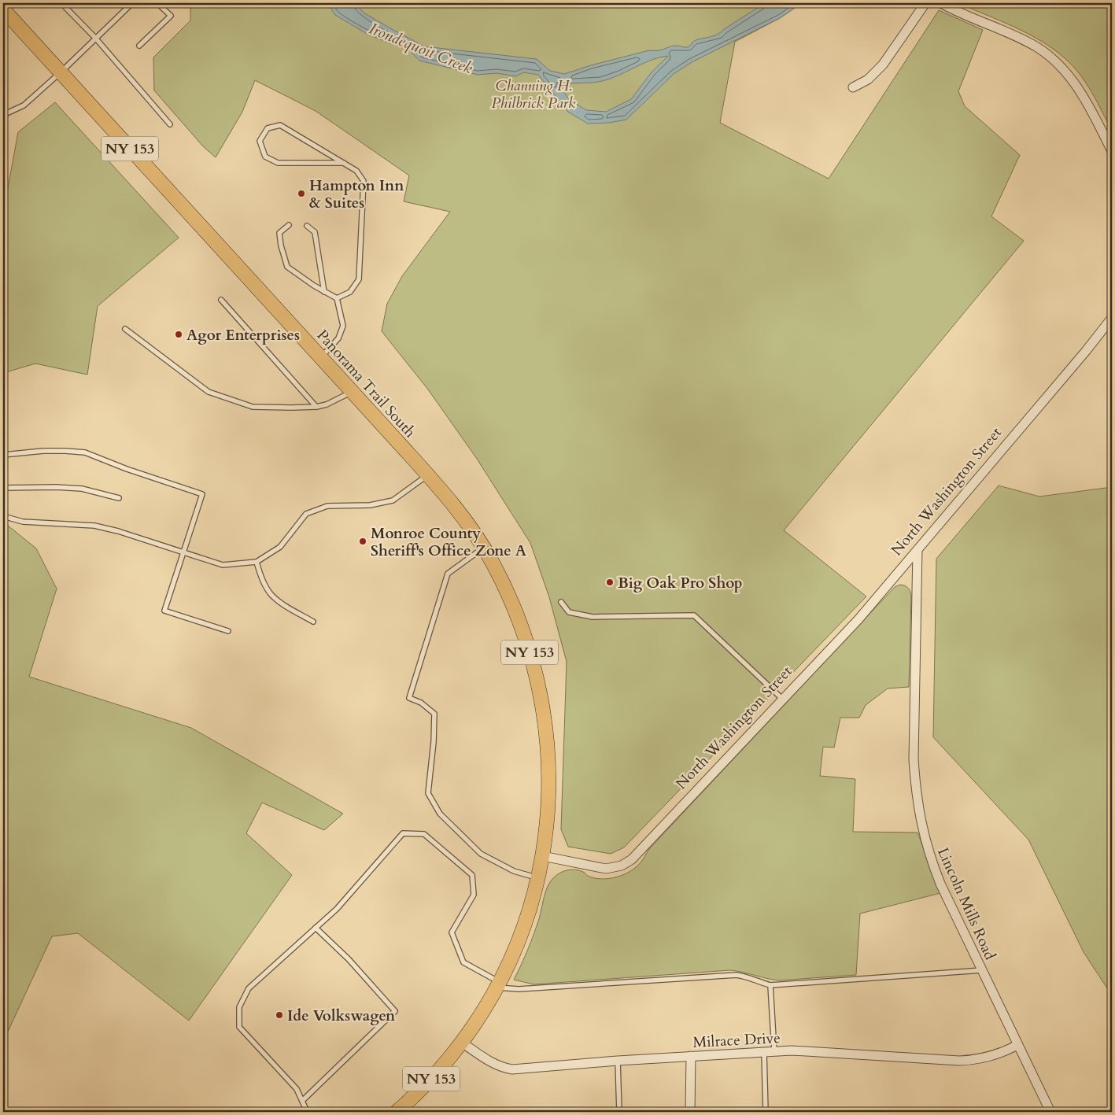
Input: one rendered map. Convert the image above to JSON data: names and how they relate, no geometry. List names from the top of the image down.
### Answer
{
  "streets": {
    "main road": ["NY 153", "Panorama Trail South"],
    "street": ["North Washington Street", "Lincoln Mills Road", "Milrace Drive"]
  },
  "crossings": [
    ["NY 153", "Panorama Trail South"],
    ["NY 153", "North Washington Street"],
    ["NY 153", "Milrace Drive"],
    ["Panorama Trail South", "North Washington Street"],
    ["North Washington Street", "Lincoln Mills Road"],
    ["Lincoln Mills Road", "Milrace Drive"]
  ],
  "water": ["Irondequoit Creek"],
  "parks": ["Channing H. Philbrick Park"],
  "places": [
    "Hampton Inn & Suites",
    "Agor Enterprises",
    "Monroe County Sheriff's Office Zone A",
    "Big Oak Pro Shop",
    "Ide Volkswagen"
  ]
}
